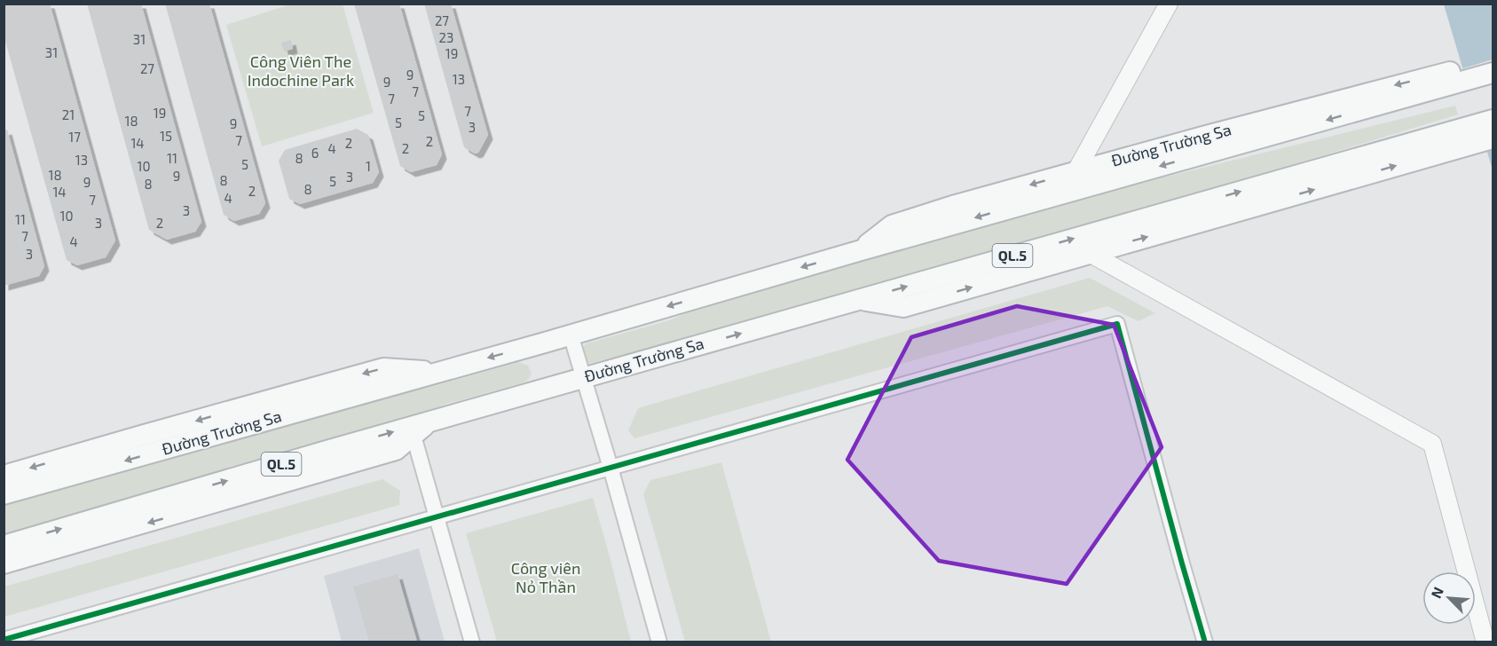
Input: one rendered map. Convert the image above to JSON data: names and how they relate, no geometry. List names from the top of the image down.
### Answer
{
  "streets": {
    "highway": ["Đường Trường Sa", "QL.5"]
  },
  "parks": ["Công Viên The Indochine Park", "Công viên Nỏ Thần"],
  "house_numbers": [
    "27",
    "23",
    "31",
    "31",
    "19",
    "27",
    "9",
    "13",
    "9",
    "7",
    "7",
    "7",
    "19",
    "21",
    "5",
    "18",
    "5",
    "9",
    "3",
    "15",
    "17",
    "7",
    "2",
    "14",
    "2",
    "4",
    "2",
    "6",
    "11",
    "8",
    "13",
    "5",
    "10",
    "1",
    "18",
    "9",
    "3",
    "8",
    "5",
    "9",
    "8",
    "8",
    "2",
    "14",
    "4",
    "7",
    "3",
    "10",
    "11",
    "3",
    "2",
    "7",
    "4",
    "3"
  ],
  "north": "top left"
}
